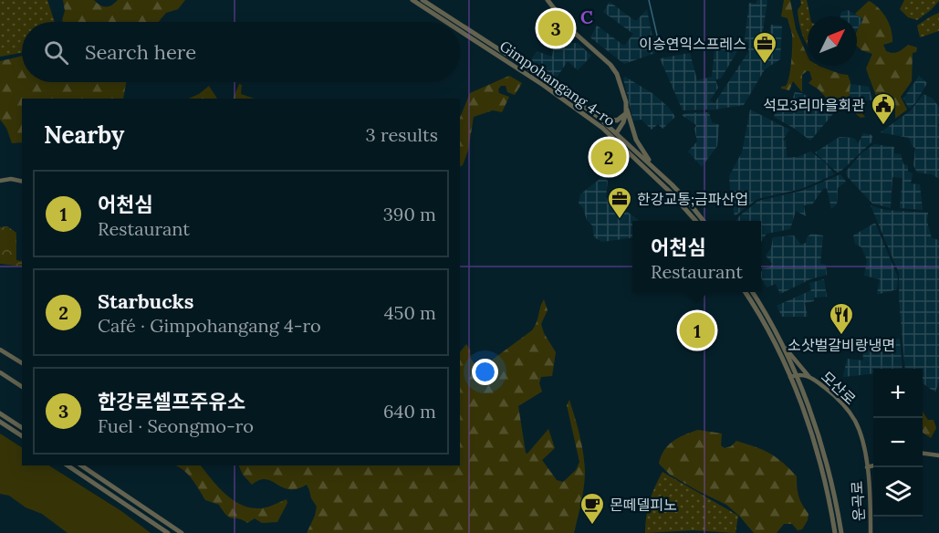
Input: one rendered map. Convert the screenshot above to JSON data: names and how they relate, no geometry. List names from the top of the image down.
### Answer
{
  "streets": {
    "street": ["Gimpohangang 4-ro", "모산로", "운곡로"]
  },
  "crossings": [
    ["모산로", "운곡로"]
  ],
  "places": {
    "office": ["이승연익스프레스", "한강교통;금파산업"],
    "public building": ["석모3리마을회관"],
    "restaurant": ["소삿벌갈비랑냉면"],
    "cafe": ["몬떼델피노"]
  },
  "north": "top right",
  "page": {
    "pins": ["3", "2", "1"],
    "search": "Search here",
    "heading": ["Nearby", "3 results"],
    "list": [
      {
        "mark": "1",
        "name": "어천심",
        "note": "Restaurant",
        "value": "390 m"
      },
      {
        "mark": "2",
        "name": "Starbucks",
        "note": "Café · Gimpohangang 4-ro",
        "value": "450 m"
      },
      {
        "mark": "3",
        "name": "한강로셀프주유소",
        "note": "Fuel · Seongmo-ro",
        "value": "640 m"
      }
    ],
    "popup": ["어천심", "Restaurant"],
    "map_buttons": ["+", "−"]
  },
  "grid": {
    "columns": ["C"]
  }
}
